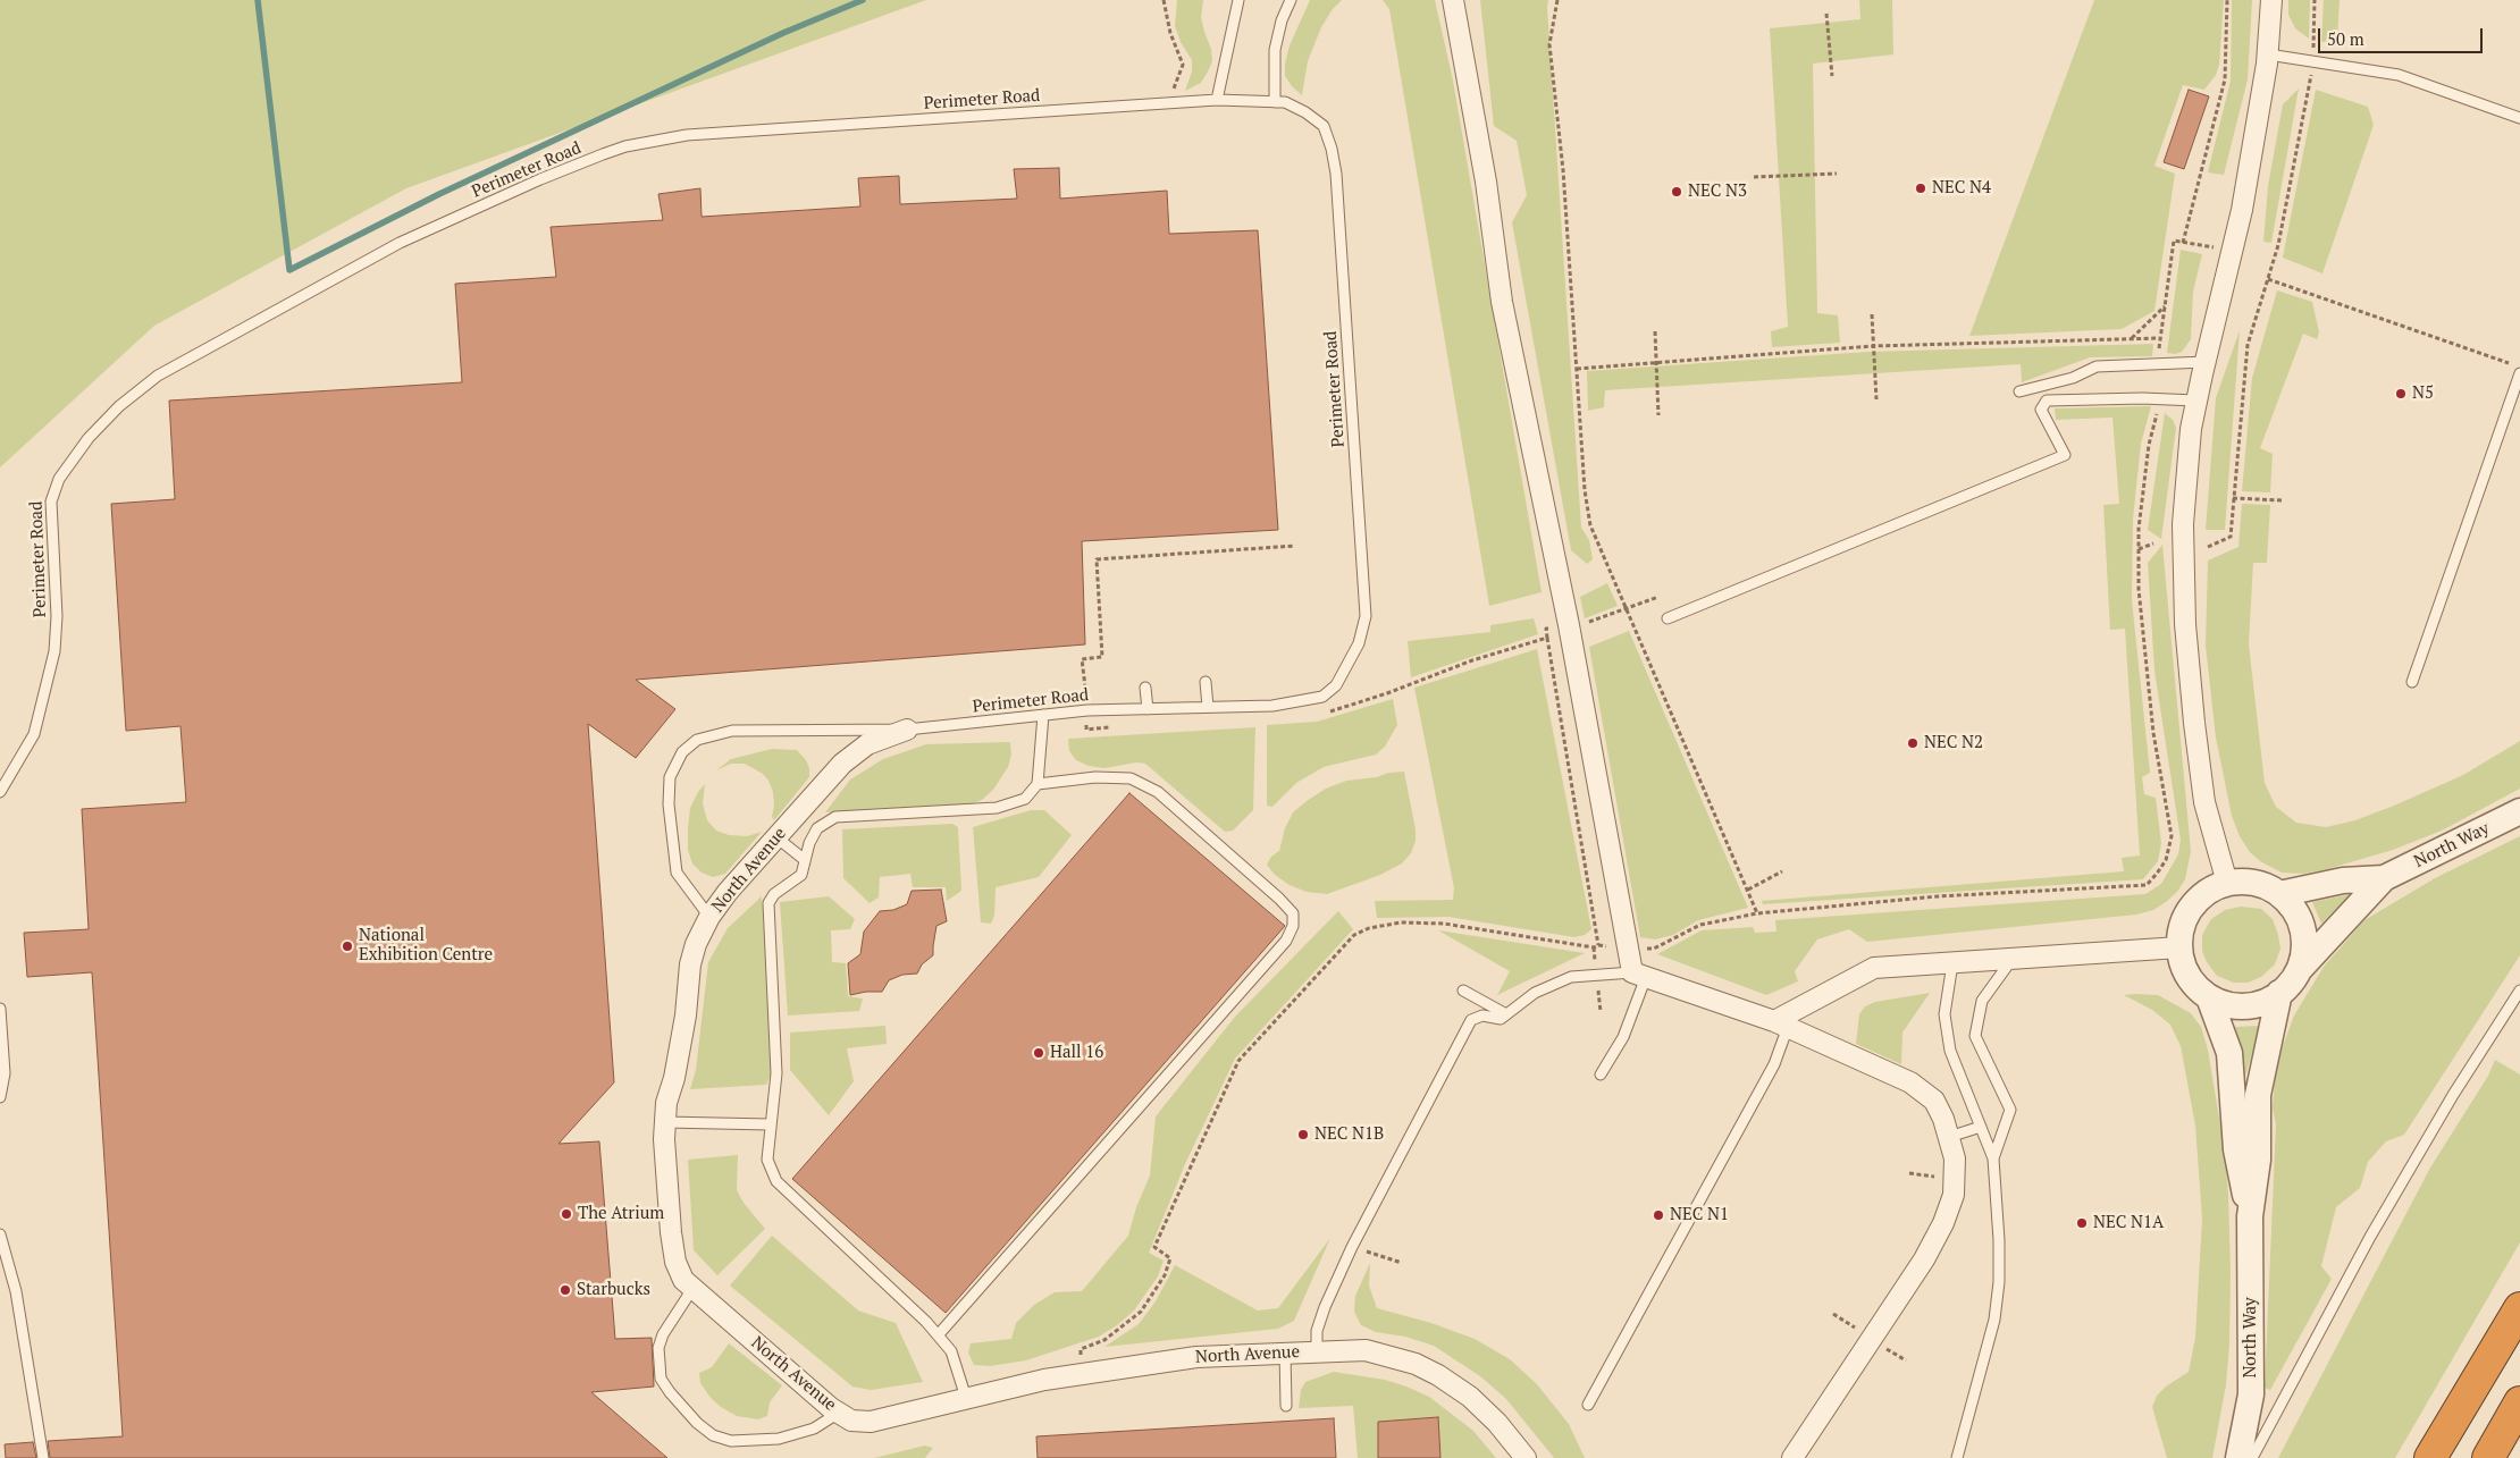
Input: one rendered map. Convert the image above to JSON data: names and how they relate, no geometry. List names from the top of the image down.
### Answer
{
  "streets": {
    "street": ["North Way", "North Avenue"],
    "lane": ["Perimeter Road"]
  },
  "crossings": [
    ["Perimeter Road", "North Avenue"]
  ],
  "places": [
    "NEC N4",
    "NEC N3",
    "N5",
    "NEC N2",
    "National Exhibition Centre",
    "Hall 16",
    "NEC N1B",
    "The Atrium",
    "NEC N1",
    "NEC N1A",
    "Starbucks"
  ],
  "scale_bar": "50 m"
}
